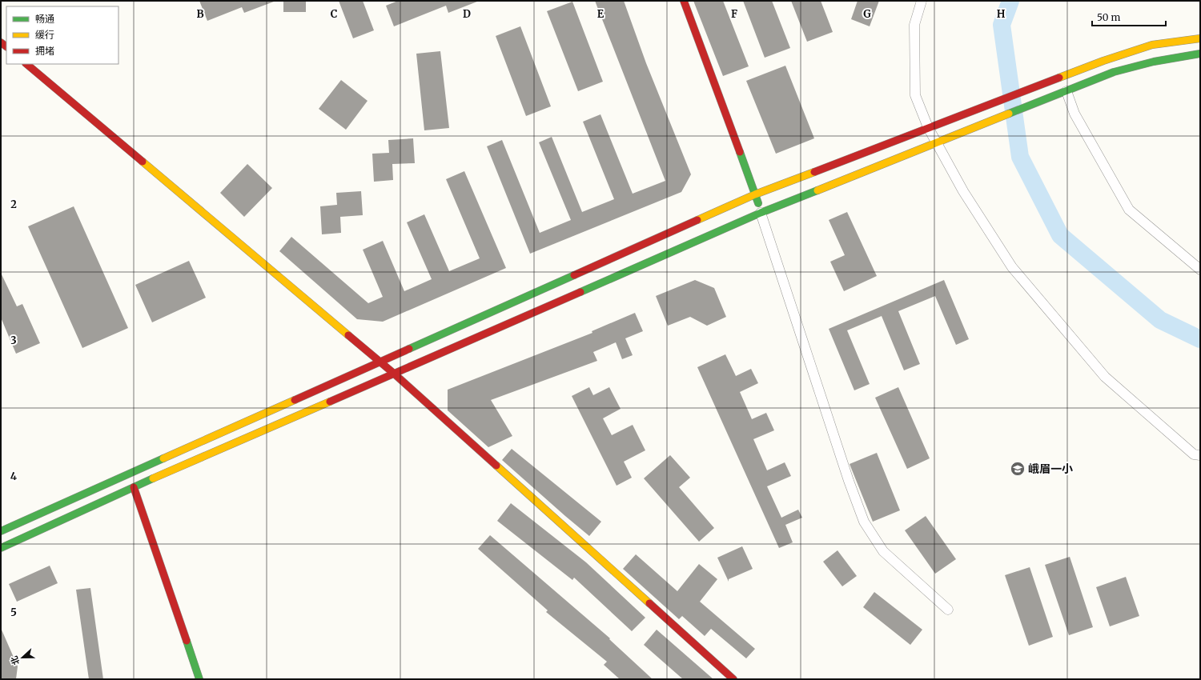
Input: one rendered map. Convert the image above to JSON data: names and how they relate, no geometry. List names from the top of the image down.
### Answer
{
  "places": {
    "school or university": ["峨眉一小"]
  },
  "legend": ["畅通", "缓行", "拥堵"],
  "scale_bar": "50 m",
  "north": "left",
  "grid": {
    "columns": [
      "B",
      "C",
      "D",
      "E",
      "F",
      "G",
      "H"
    ],
    "rows": [
      "2",
      "3",
      "4",
      "5"
    ]
  }
}
